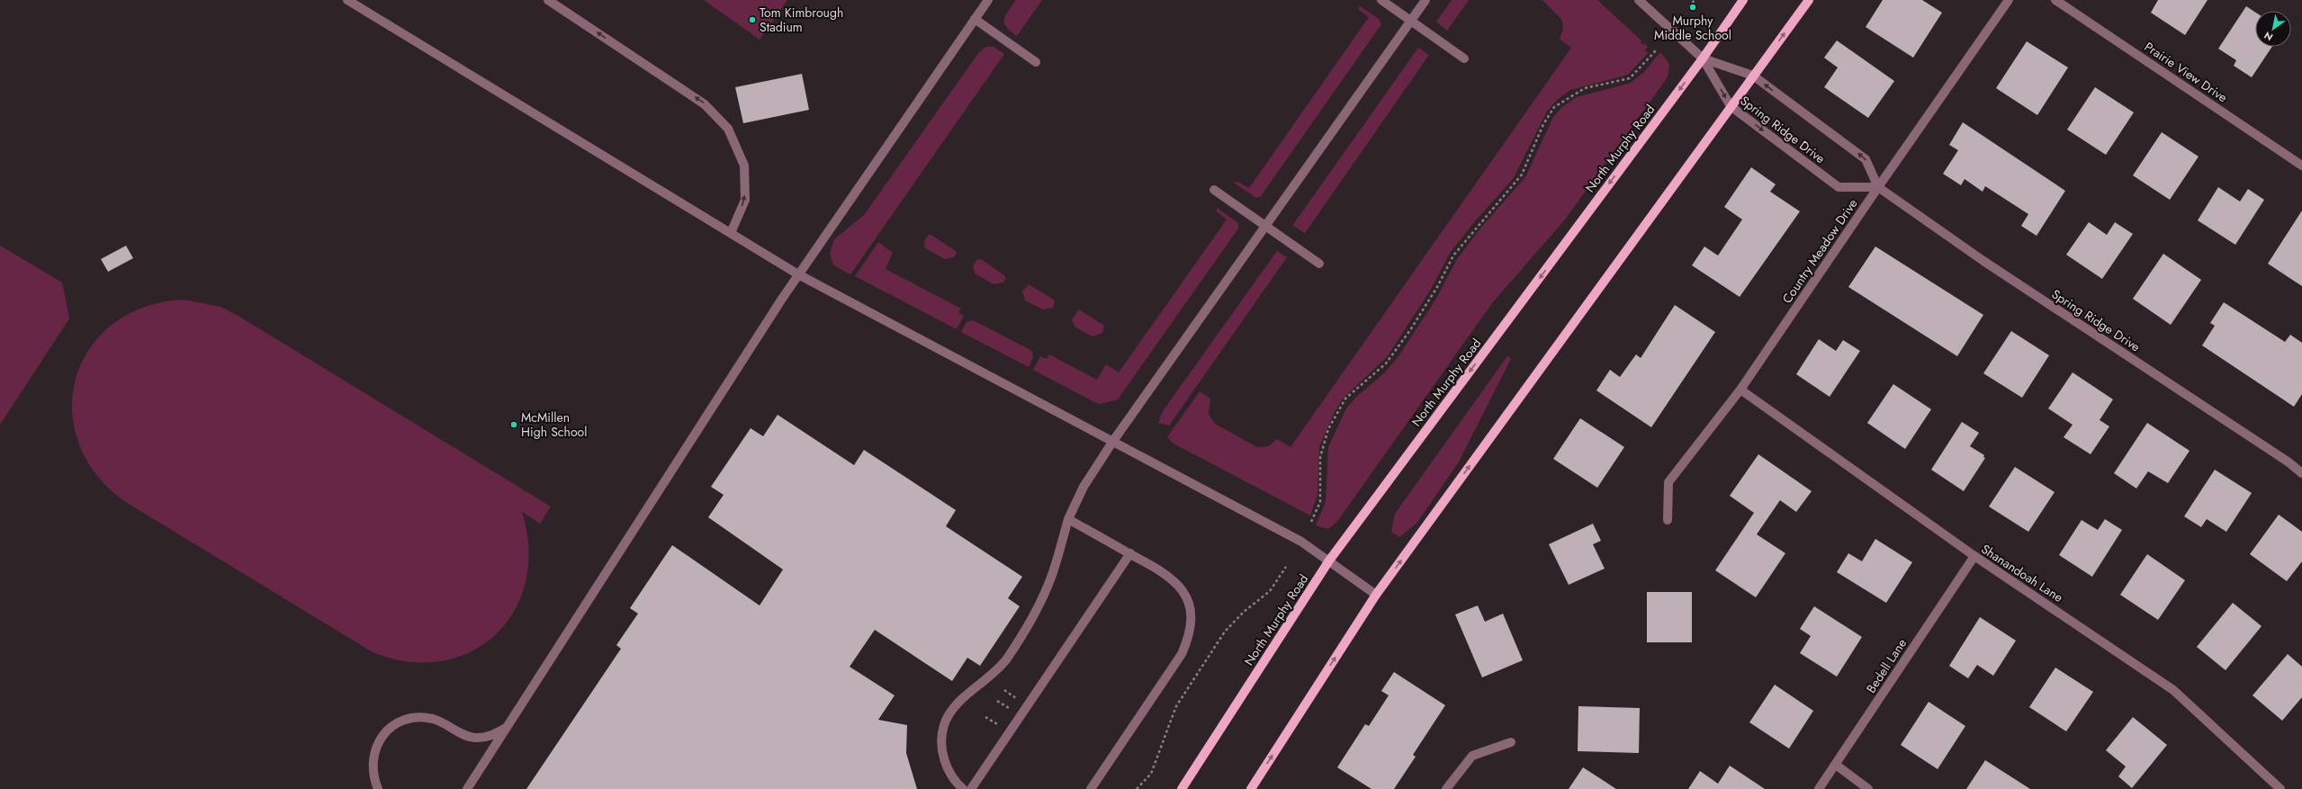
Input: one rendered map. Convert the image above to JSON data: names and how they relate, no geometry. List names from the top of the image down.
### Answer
{
  "streets": {
    "main road": ["North Murphy Road"],
    "street": [
      "Prairie View Drive",
      "Spring Ridge Drive",
      "Country Meadow Drive",
      "Shanandoah Lane",
      "Bedell Lane"
    ]
  },
  "crossings": [
    ["Spring Ridge Drive", "North Murphy Road"],
    ["Spring Ridge Drive", "Country Meadow Drive"],
    ["Country Meadow Drive", "Shanandoah Lane"],
    ["Shanandoah Lane", "Bedell Lane"]
  ],
  "places": ["Murphy Middle School", "Tom Kimbrough Stadium", "McMillen High School"],
  "north": "bottom left"
}
